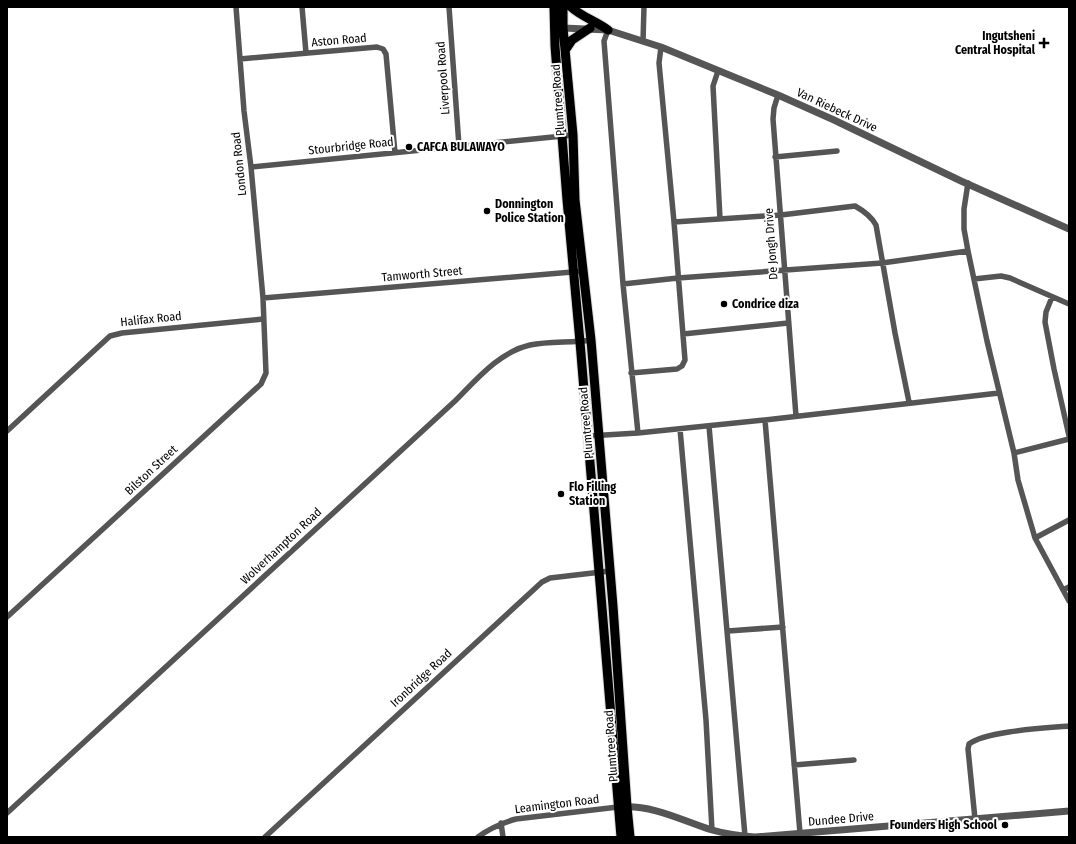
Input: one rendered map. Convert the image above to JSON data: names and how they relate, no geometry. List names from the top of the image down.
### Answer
{
  "streets": {
    "highway": ["Plumtree Road"],
    "street": [
      "Aston Road",
      "Liverpool Road",
      "Van Riebeck Drive",
      "Stourbridge Road",
      "London Road",
      "De Jongh Drive",
      "Tamworth Street",
      "Halifax Road",
      "Bilston Street",
      "Wolverhampton Road",
      "Ironbridge Road",
      "Leamington Road",
      "Dundee Drive"
    ]
  },
  "crossings": [
    ["Aston Road", "Stourbridge Road"],
    ["Aston Road", "London Road"],
    ["Liverpool Road", "Stourbridge Road"],
    ["Plumtree Road", "Van Riebeck Drive"],
    ["Plumtree Road", "Stourbridge Road"],
    ["Plumtree Road", "Tamworth Street"],
    ["Plumtree Road", "Wolverhampton Road"],
    ["Plumtree Road", "Ironbridge Road"],
    ["Plumtree Road", "Leamington Road"],
    ["Plumtree Road", "Dundee Drive"],
    ["Van Riebeck Drive", "De Jongh Drive"],
    ["Stourbridge Road", "London Road"],
    ["London Road", "Tamworth Street"],
    ["London Road", "Halifax Road"],
    ["London Road", "Bilston Street"],
    ["Halifax Road", "Bilston Street"],
    ["Leamington Road", "Dundee Drive"]
  ],
  "places": {
    "health": ["Ingutsheni Central Hospital"],
    "other": [
      "CAFCA BULAWAYO",
      "Donnington Police Station",
      "Condrice diza",
      "Flo Filling Station",
      "Founders High School"
    ]
  }
}
